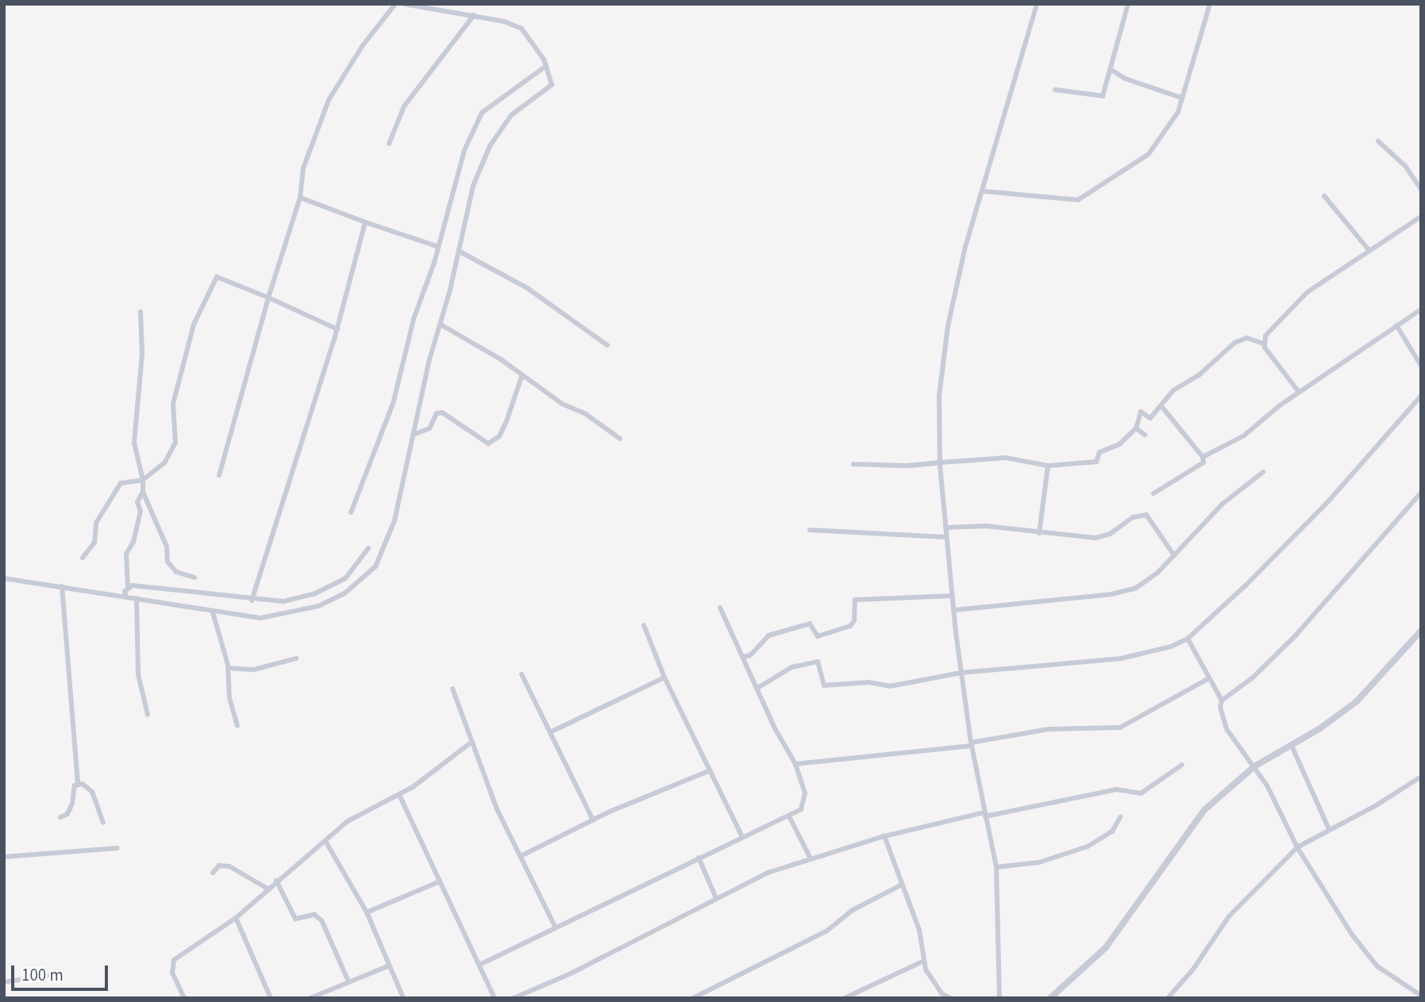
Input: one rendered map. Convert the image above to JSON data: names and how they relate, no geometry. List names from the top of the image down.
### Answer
{
  "scale_bar": "100 m"
}
